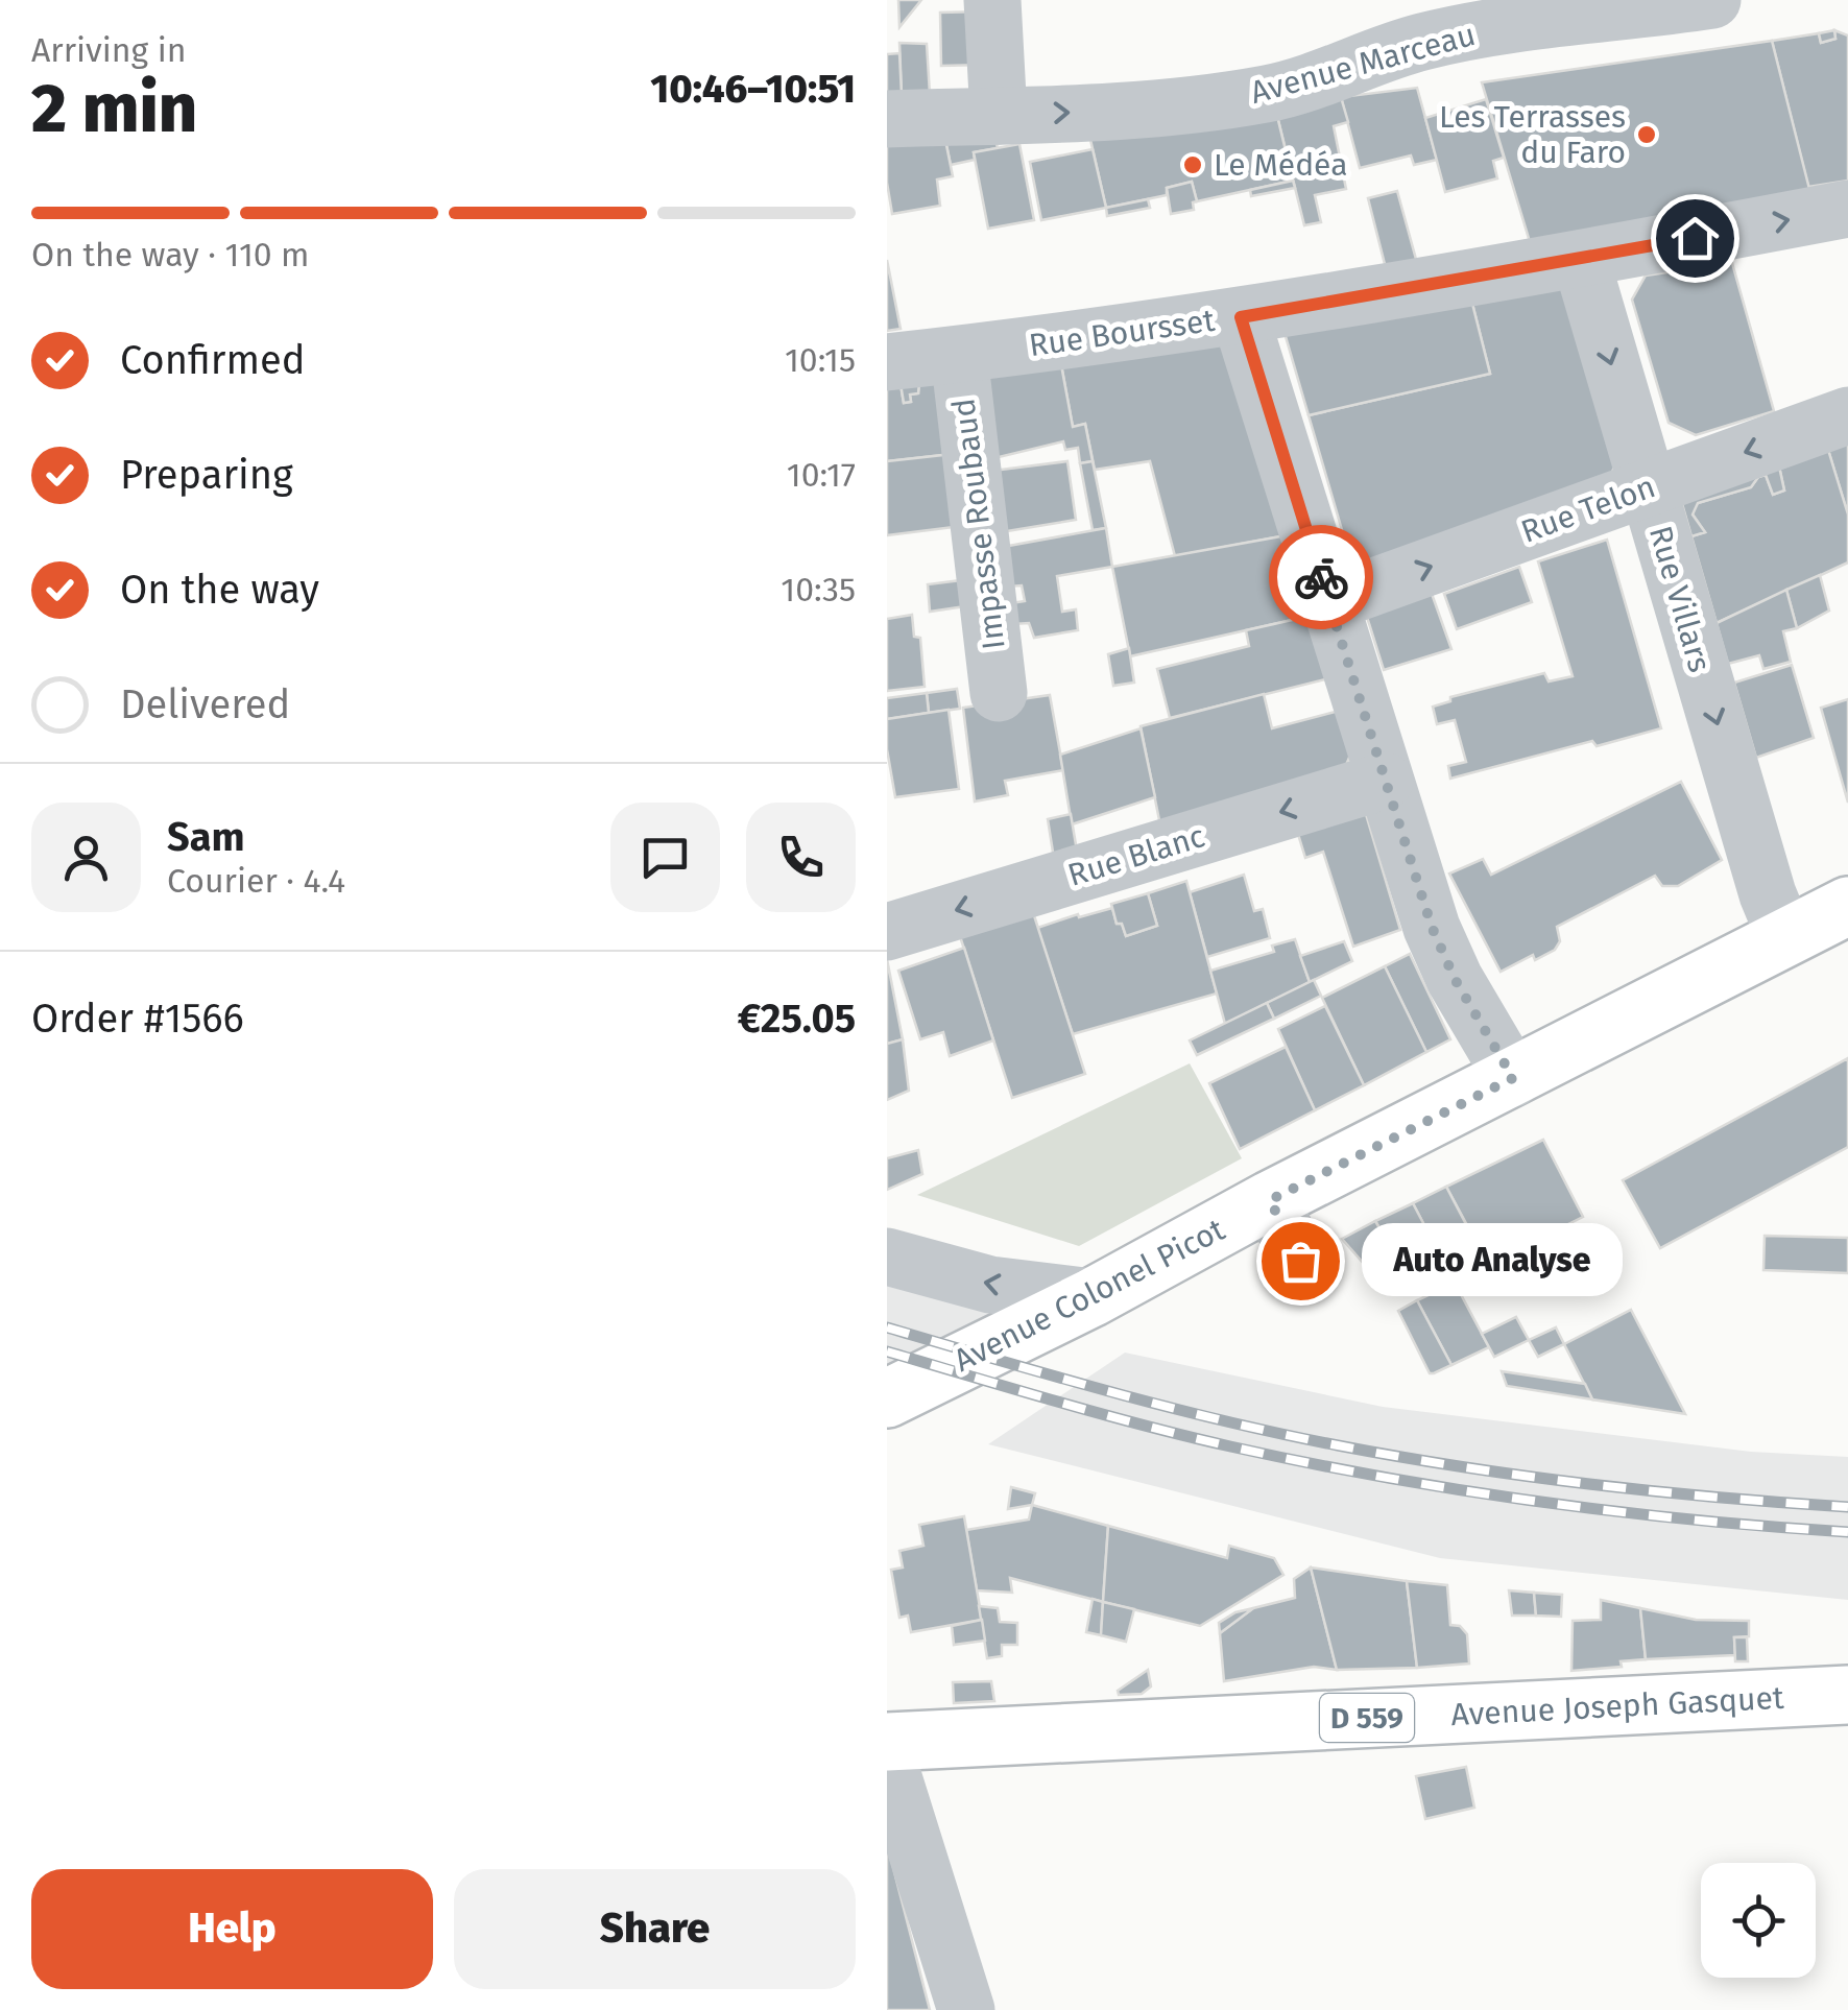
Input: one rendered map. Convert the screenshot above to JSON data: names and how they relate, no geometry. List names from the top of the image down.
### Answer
{
  "streets": {
    "main road": ["Avenue Colonel Picot", "Avenue Joseph Gasquet", "D 559"],
    "street": [
      "Avenue Marceau",
      "Rue Boursset",
      "Rue Telon",
      "Impasse Roubaud",
      "Rue Villars",
      "Rue Blanc"
    ]
  },
  "crossings": [
    ["Rue Boursset", "Impasse Roubaud"],
    ["Rue Boursset", "Rue Villars"],
    ["Rue Telon", "Rue Villars"],
    ["Rue Villars", "Avenue Colonel Picot"]
  ],
  "one_way": ["Avenue Marceau", "Rue Blanc"],
  "places": ["Les Terrasses du Faro", "Le Médéa", "Auto Analyse"],
  "page": {
    "heading": ["2 min", "Arriving in", "10:46–10:51"],
    "panel": [
      "Sam",
      "Courier · 4.4",
      "Order #1566",
      "€25.05"
    ],
    "bar": "On the way · 110 m",
    "list": [
      ["Confirmed", "10:15"],
      ["Preparing", "10:17"],
      ["On the way", "10:35"],
      "Delivered"
    ],
    "bubble": "Auto Analyse",
    "buttons": ["Help", "Share"]
  }
}
